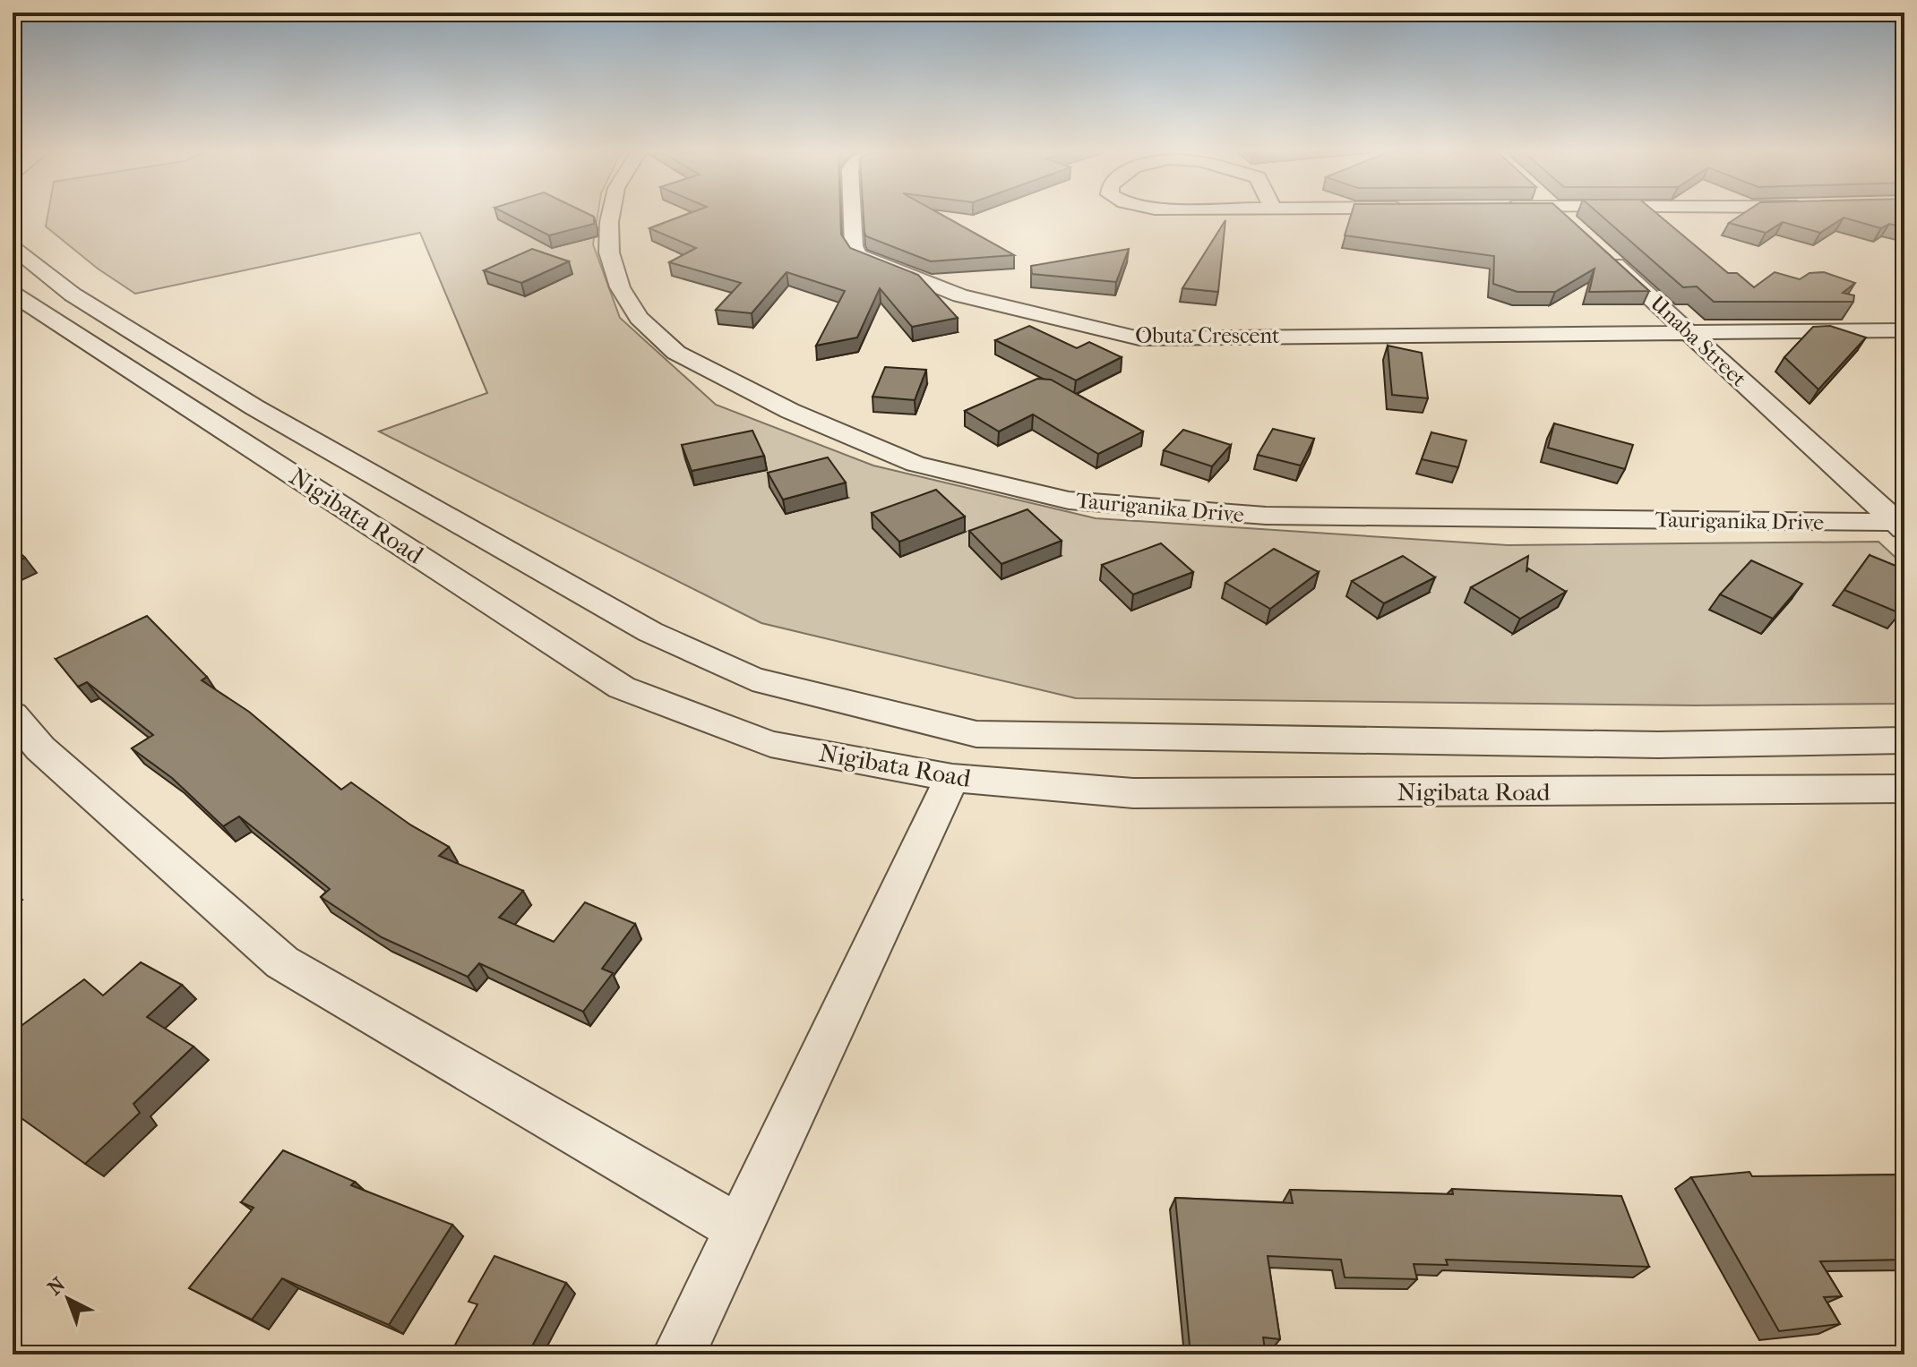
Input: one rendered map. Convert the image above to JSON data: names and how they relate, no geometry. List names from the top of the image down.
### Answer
{
  "streets": {
    "street": [
      "Obuta Crescent",
      "Unaba Street",
      "Tauriganika Drive",
      "Nigibata Road"
    ]
  },
  "crossings": [
    ["Obuta Crescent", "Unaba Street"],
    ["Unaba Street", "Tauriganika Drive"]
  ],
  "north": "top left"
}
